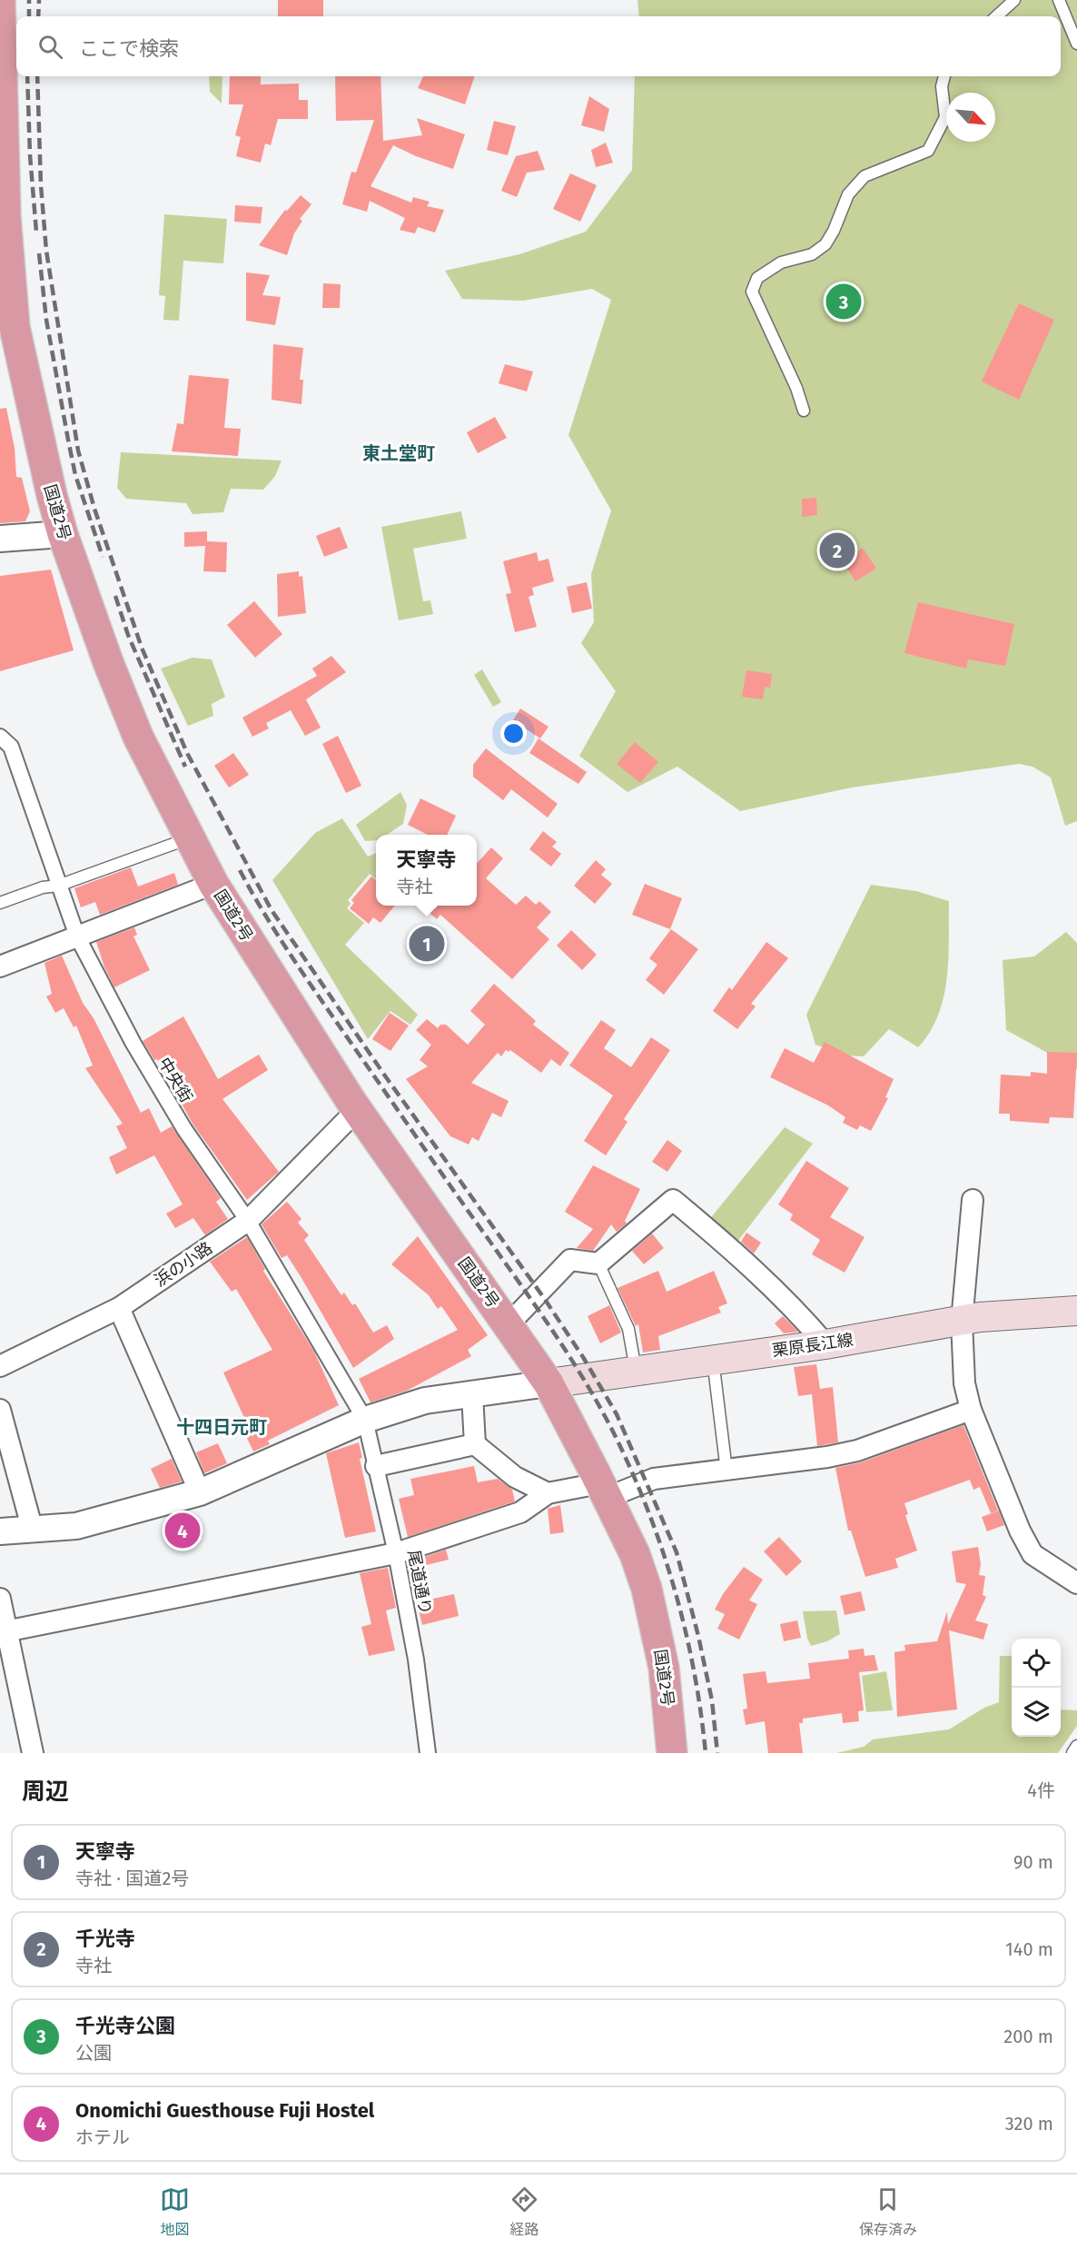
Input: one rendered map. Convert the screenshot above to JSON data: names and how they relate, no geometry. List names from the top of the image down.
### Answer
{
  "streets": {
    "highway": ["国道2号"],
    "main road": ["栗原長江線"],
    "street": ["中央街", "浜の小路", "尾道通り"]
  },
  "crossings": [
    ["国道2号", "浜の小路"],
    ["国道2号", "栗原長江線"],
    ["中央街", "浜の小路"],
    ["中央街", "尾道通り"]
  ],
  "districts": ["東土堂町", "十四日元町"],
  "north": "bottom right",
  "page": {
    "search": "ここで検索",
    "pins": [
      "3",
      "2",
      "1",
      "4"
    ],
    "popup": ["天寧寺", "寺社"],
    "heading": ["周辺", "4件"],
    "list": [
      {
        "mark": "1",
        "name": "天寧寺",
        "note": "寺社 · 国道2号",
        "value": "90 m"
      },
      {
        "mark": "2",
        "name": "千光寺",
        "note": "寺社",
        "value": "140 m"
      },
      {
        "mark": "3",
        "name": "千光寺公園",
        "note": "公園",
        "value": "200 m"
      },
      {
        "mark": "4",
        "name": "Onomichi Guesthouse Fuji Hostel",
        "note": "ホテル",
        "value": "320 m"
      }
    ],
    "nav": ["地図", "経路", "保存済み"]
  }
}
